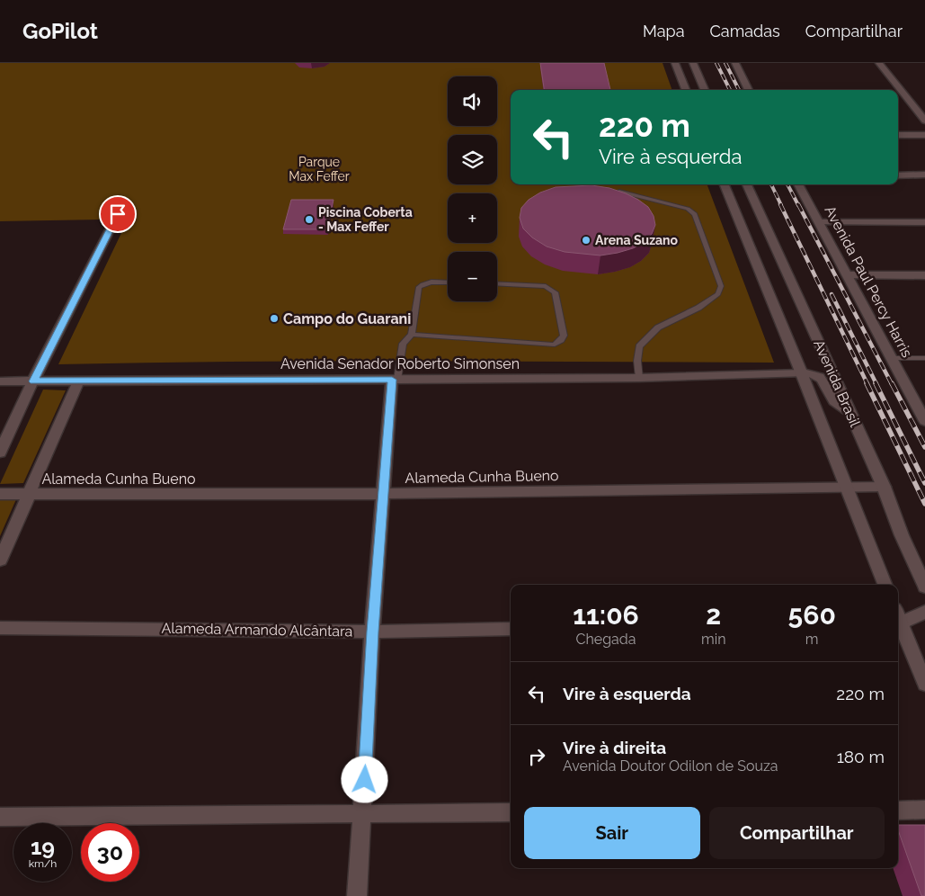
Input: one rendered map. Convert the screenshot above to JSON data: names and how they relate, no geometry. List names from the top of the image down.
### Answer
{
  "streets": {
    "street": [
      "Avenida Paul Percy Harris",
      "Avenida Senador Roberto Simonsen",
      "Avenida Brasil",
      "Alameda Cunha Bueno",
      "Alameda Armando Alcântara"
    ]
  },
  "crossings": [
    ["Avenida Senador Roberto Simonsen", "Avenida Brasil"],
    ["Avenida Brasil", "Alameda Cunha Bueno"]
  ],
  "parks": ["Parque Max Feffer"],
  "places": ["Piscina Coberta - Max Feffer", "Arena Suzano", "Campo do Guarani"],
  "page": {
    "header": "GoPilot",
    "nav": ["Mapa", "Camadas", "Compartilhar"],
    "map_buttons": ["+", "−"],
    "turn": ["220 m", "Vire à esquerda"],
    "eta": [
      "11:06",
      "Chegada",
      "2",
      "min",
      "560",
      "m"
    ],
    "list": [
      {
        "name": "Vire à esquerda",
        "value": "220 m"
      },
      {
        "name": "Vire à direita",
        "note": "Avenida Doutor Odilon de Souza",
        "value": "180 m"
      }
    ],
    "buttons": ["Sair", "Compartilhar"],
    "speed": "19 km/h",
    "limit": "30"
  }
}
